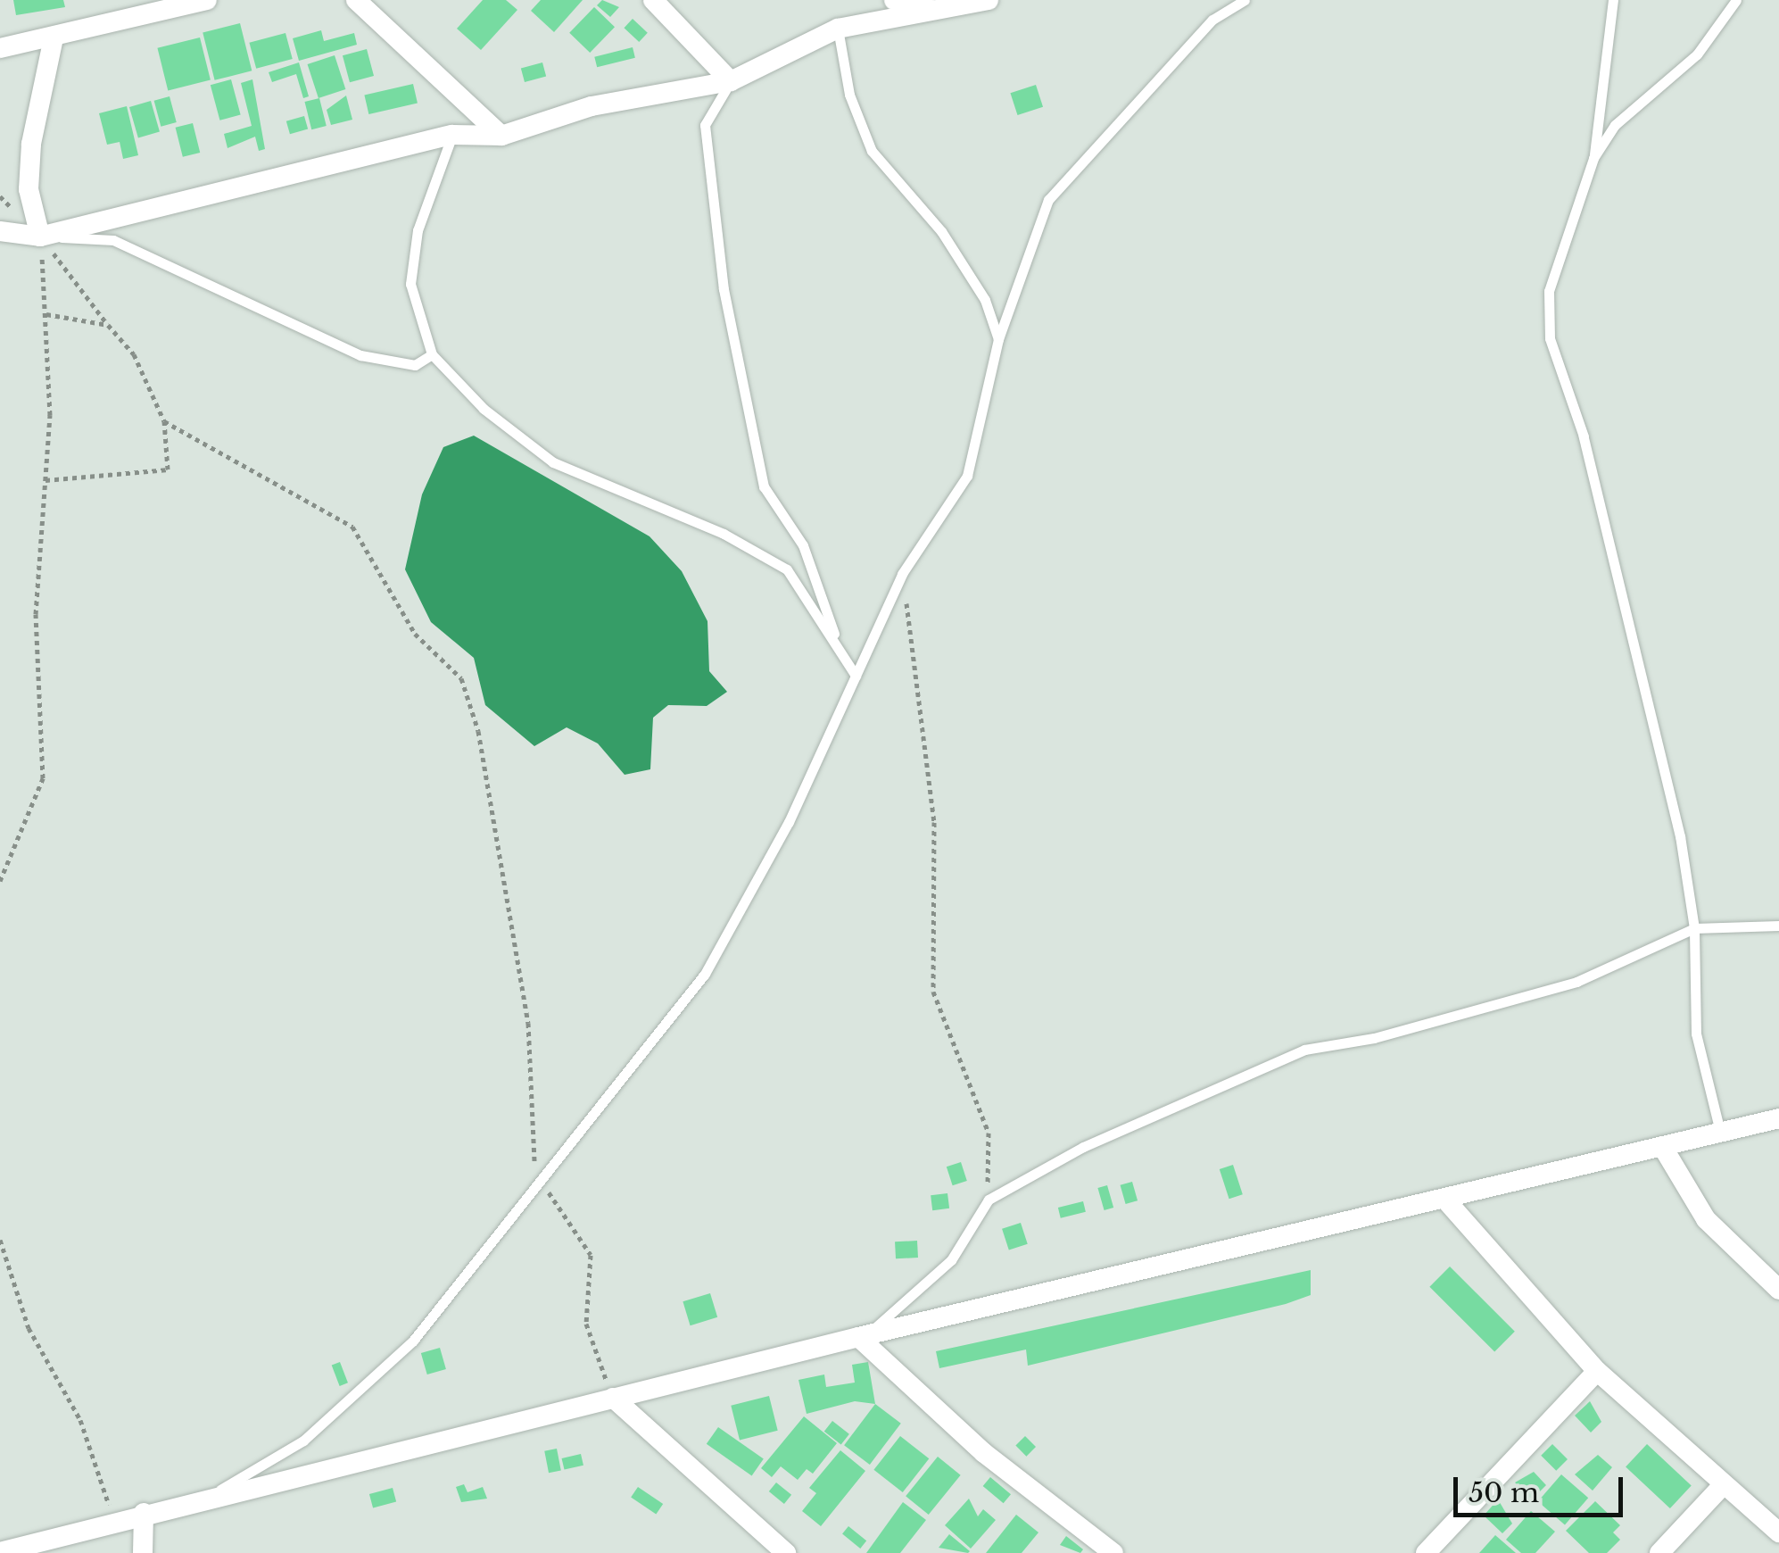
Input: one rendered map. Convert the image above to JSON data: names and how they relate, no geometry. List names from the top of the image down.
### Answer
{
  "scale_bar": "50 m"
}
